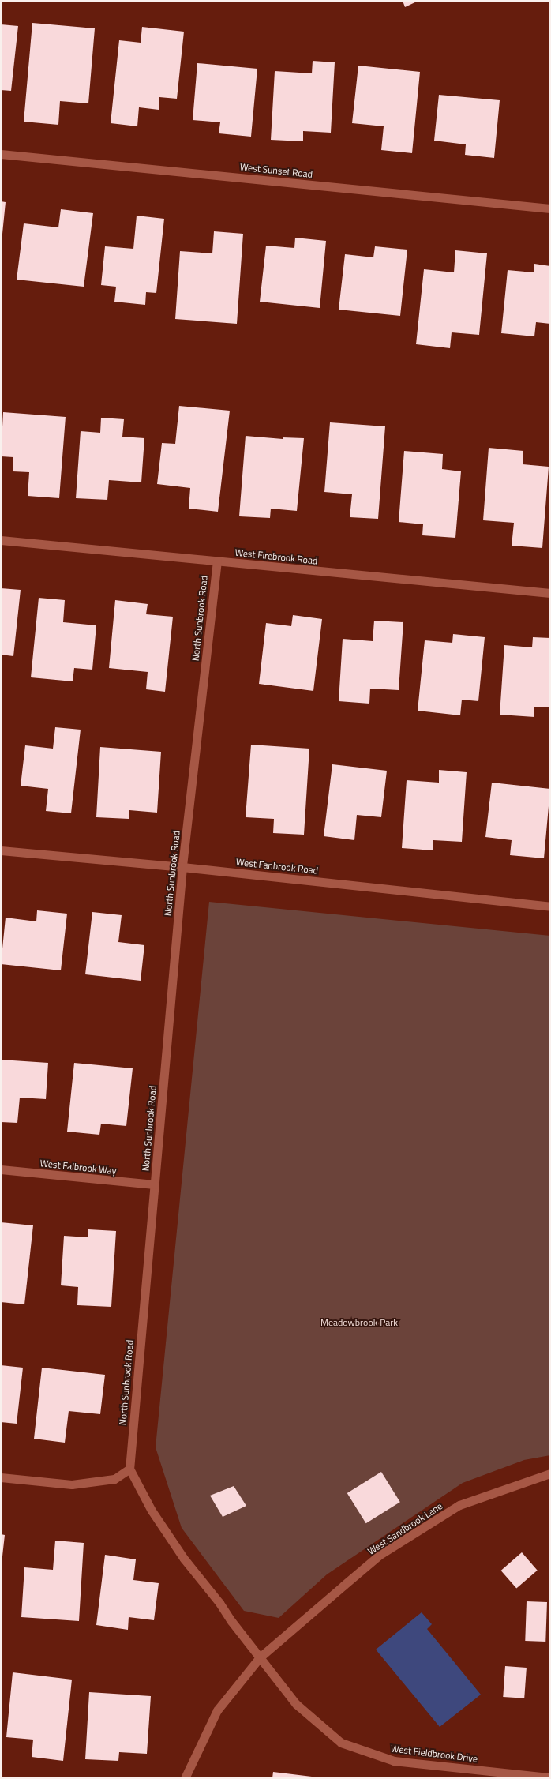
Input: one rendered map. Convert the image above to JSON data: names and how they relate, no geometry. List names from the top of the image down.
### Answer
{
  "streets": {
    "street": [
      "West Sunset Road",
      "West Firebrook Road",
      "North Sunbrook Road",
      "West Fanbrook Road",
      "West Falbrook Way",
      "West Sandbrook Lane",
      "West Fieldbrook Drive"
    ]
  },
  "crossings": [
    ["West Firebrook Road", "North Sunbrook Road"],
    ["North Sunbrook Road", "West Fanbrook Road"],
    ["North Sunbrook Road", "West Falbrook Way"],
    ["West Sandbrook Lane", "West Fieldbrook Drive"]
  ],
  "parks": ["Meadowbrook Park"]
}
